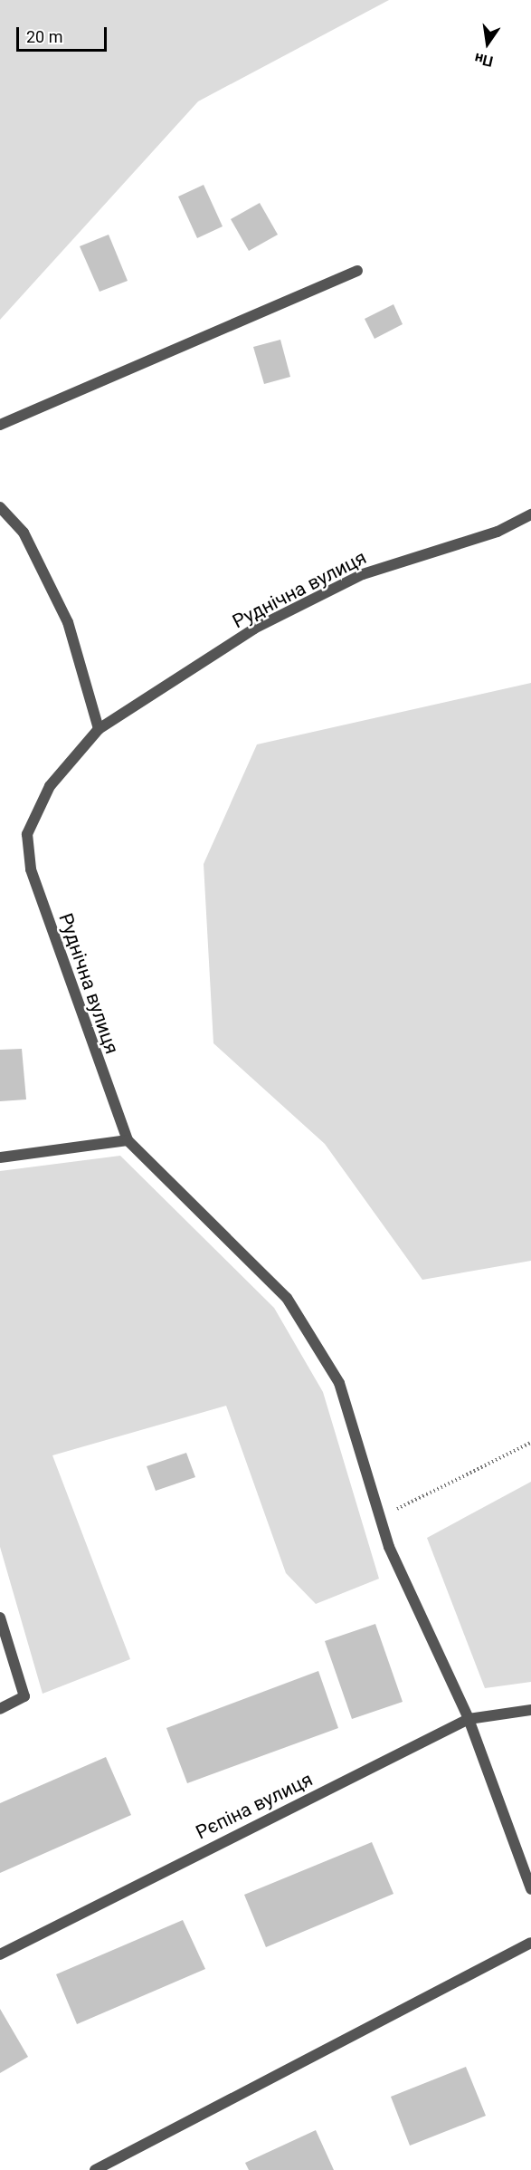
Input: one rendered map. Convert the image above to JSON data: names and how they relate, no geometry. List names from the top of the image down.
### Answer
{
  "streets": {
    "street": ["Руднічна вулиця", "Рєпіна вулиця"]
  },
  "scale_bar": "20 m",
  "north": "bottom"
}
